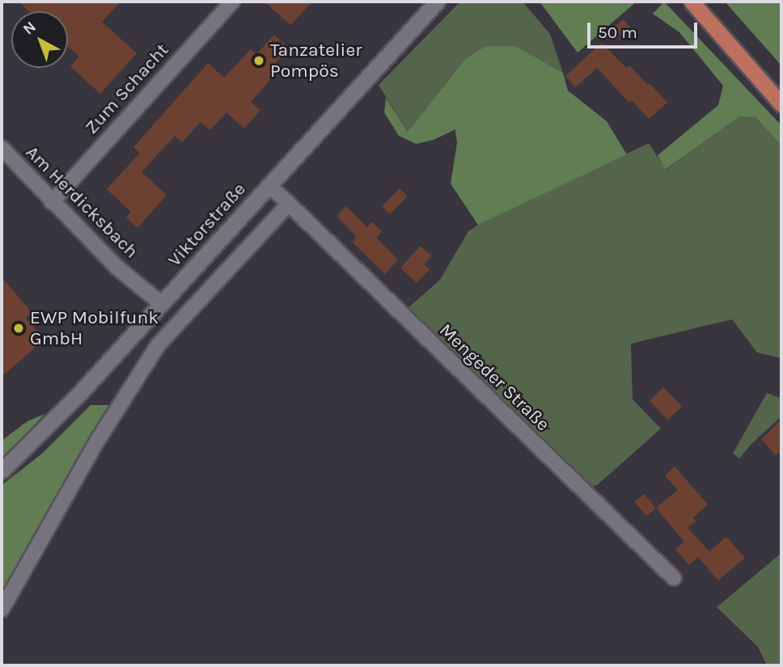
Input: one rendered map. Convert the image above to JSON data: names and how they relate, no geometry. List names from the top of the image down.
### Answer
{
  "streets": {
    "main road": ["Viktorstraße"],
    "street": ["Zum Schacht", "Am Herdicksbach", "Mengeder Straße"]
  },
  "crossings": [
    ["Zum Schacht", "Am Herdicksbach"],
    ["Am Herdicksbach", "Viktorstraße"],
    ["Viktorstraße", "Mengeder Straße"]
  ],
  "places": ["Tanzatelier Pompös", "EWP Mobilfunk GmbH"],
  "scale_bar": "50 m",
  "north": "top left"
}
